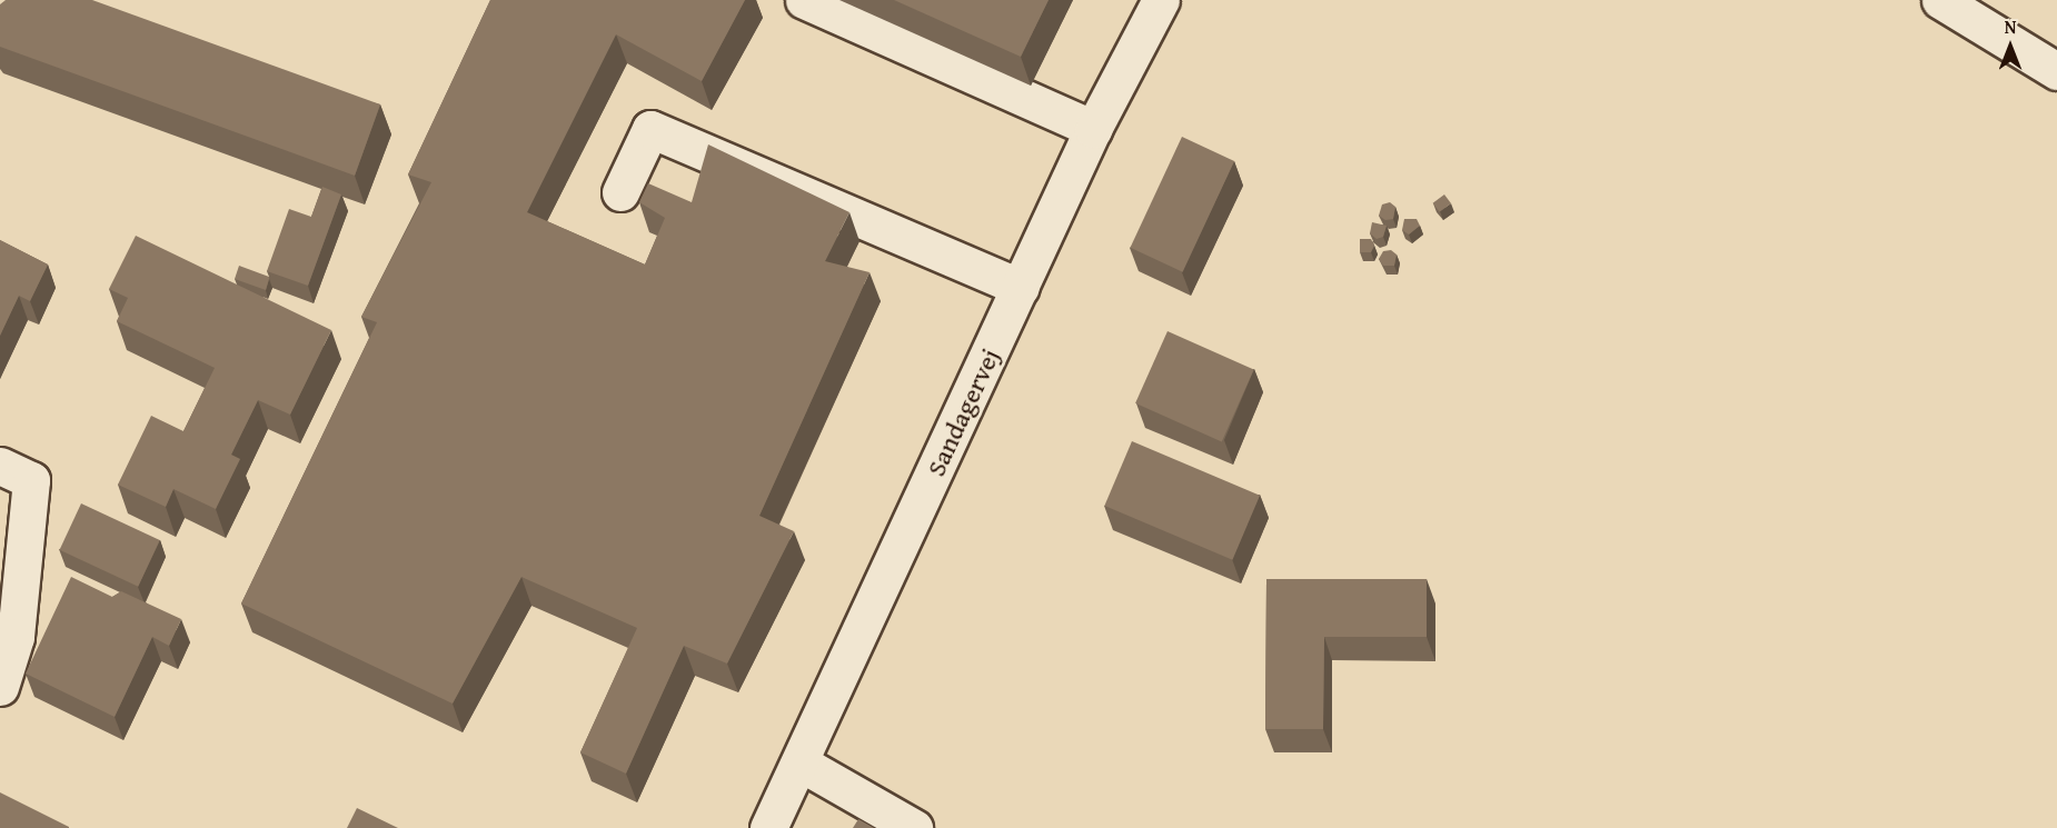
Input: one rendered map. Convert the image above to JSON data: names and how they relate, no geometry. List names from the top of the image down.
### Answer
{
  "streets": {
    "street": ["Sandagervej"]
  },
  "north": "top"
}
